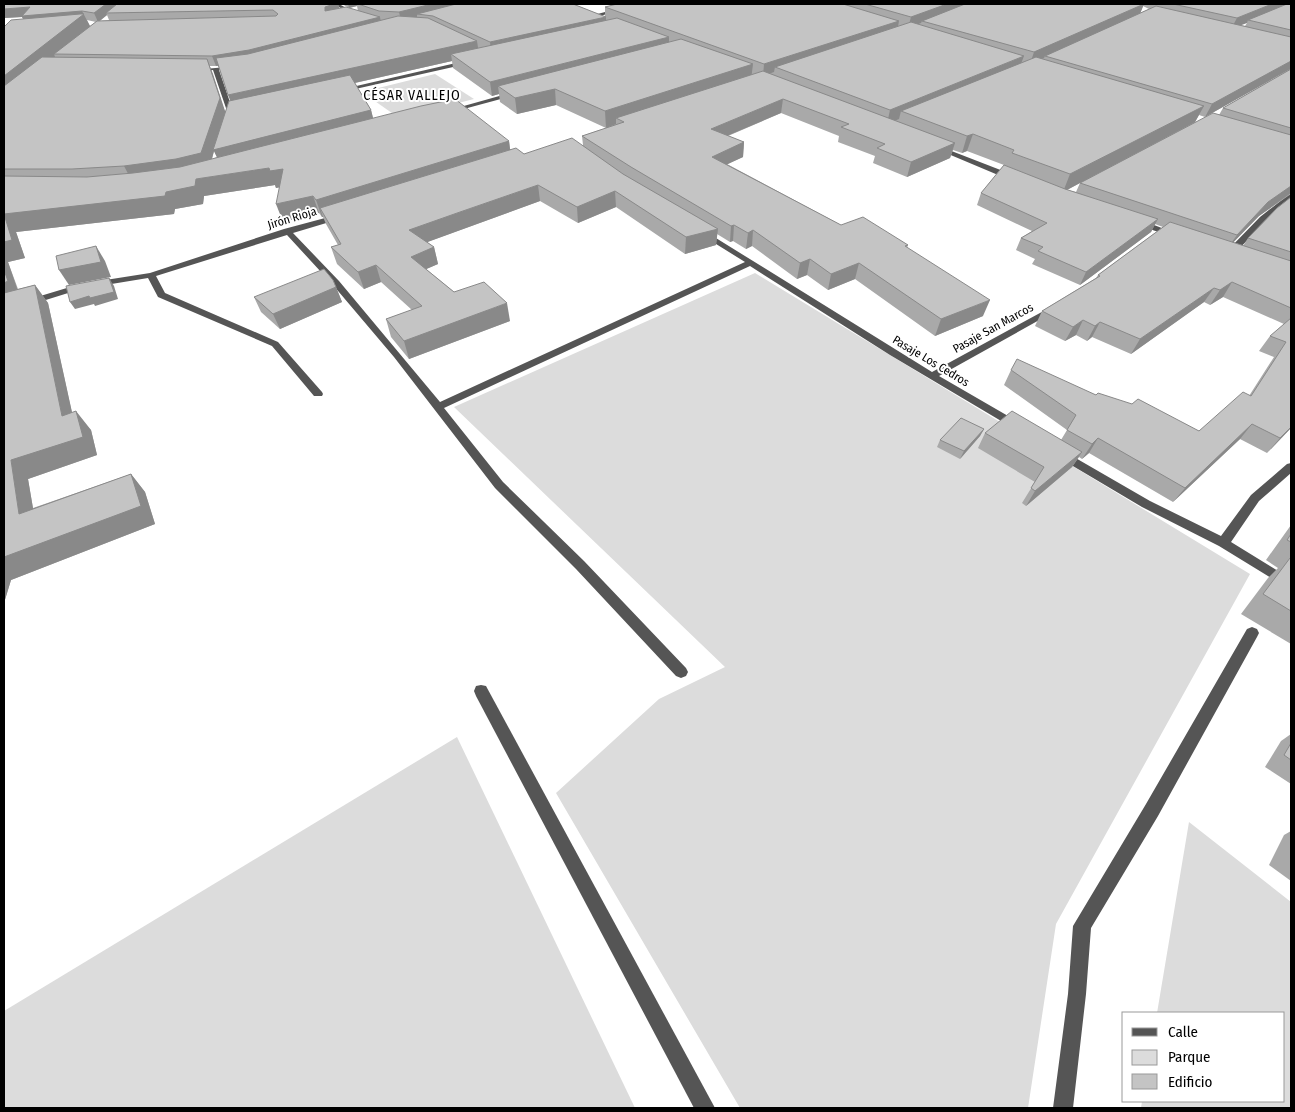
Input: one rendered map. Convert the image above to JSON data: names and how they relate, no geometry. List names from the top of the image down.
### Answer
{
  "streets": {
    "street": ["Jirón Rioja", "Pasaje San Marcos", "Pasaje Los Cedros"]
  },
  "crossings": [
    ["Pasaje San Marcos", "Pasaje Los Cedros"]
  ],
  "districts": ["CÉSAR VALLEJO"],
  "legend": ["Calle", "Parque", "Edificio"]
}
